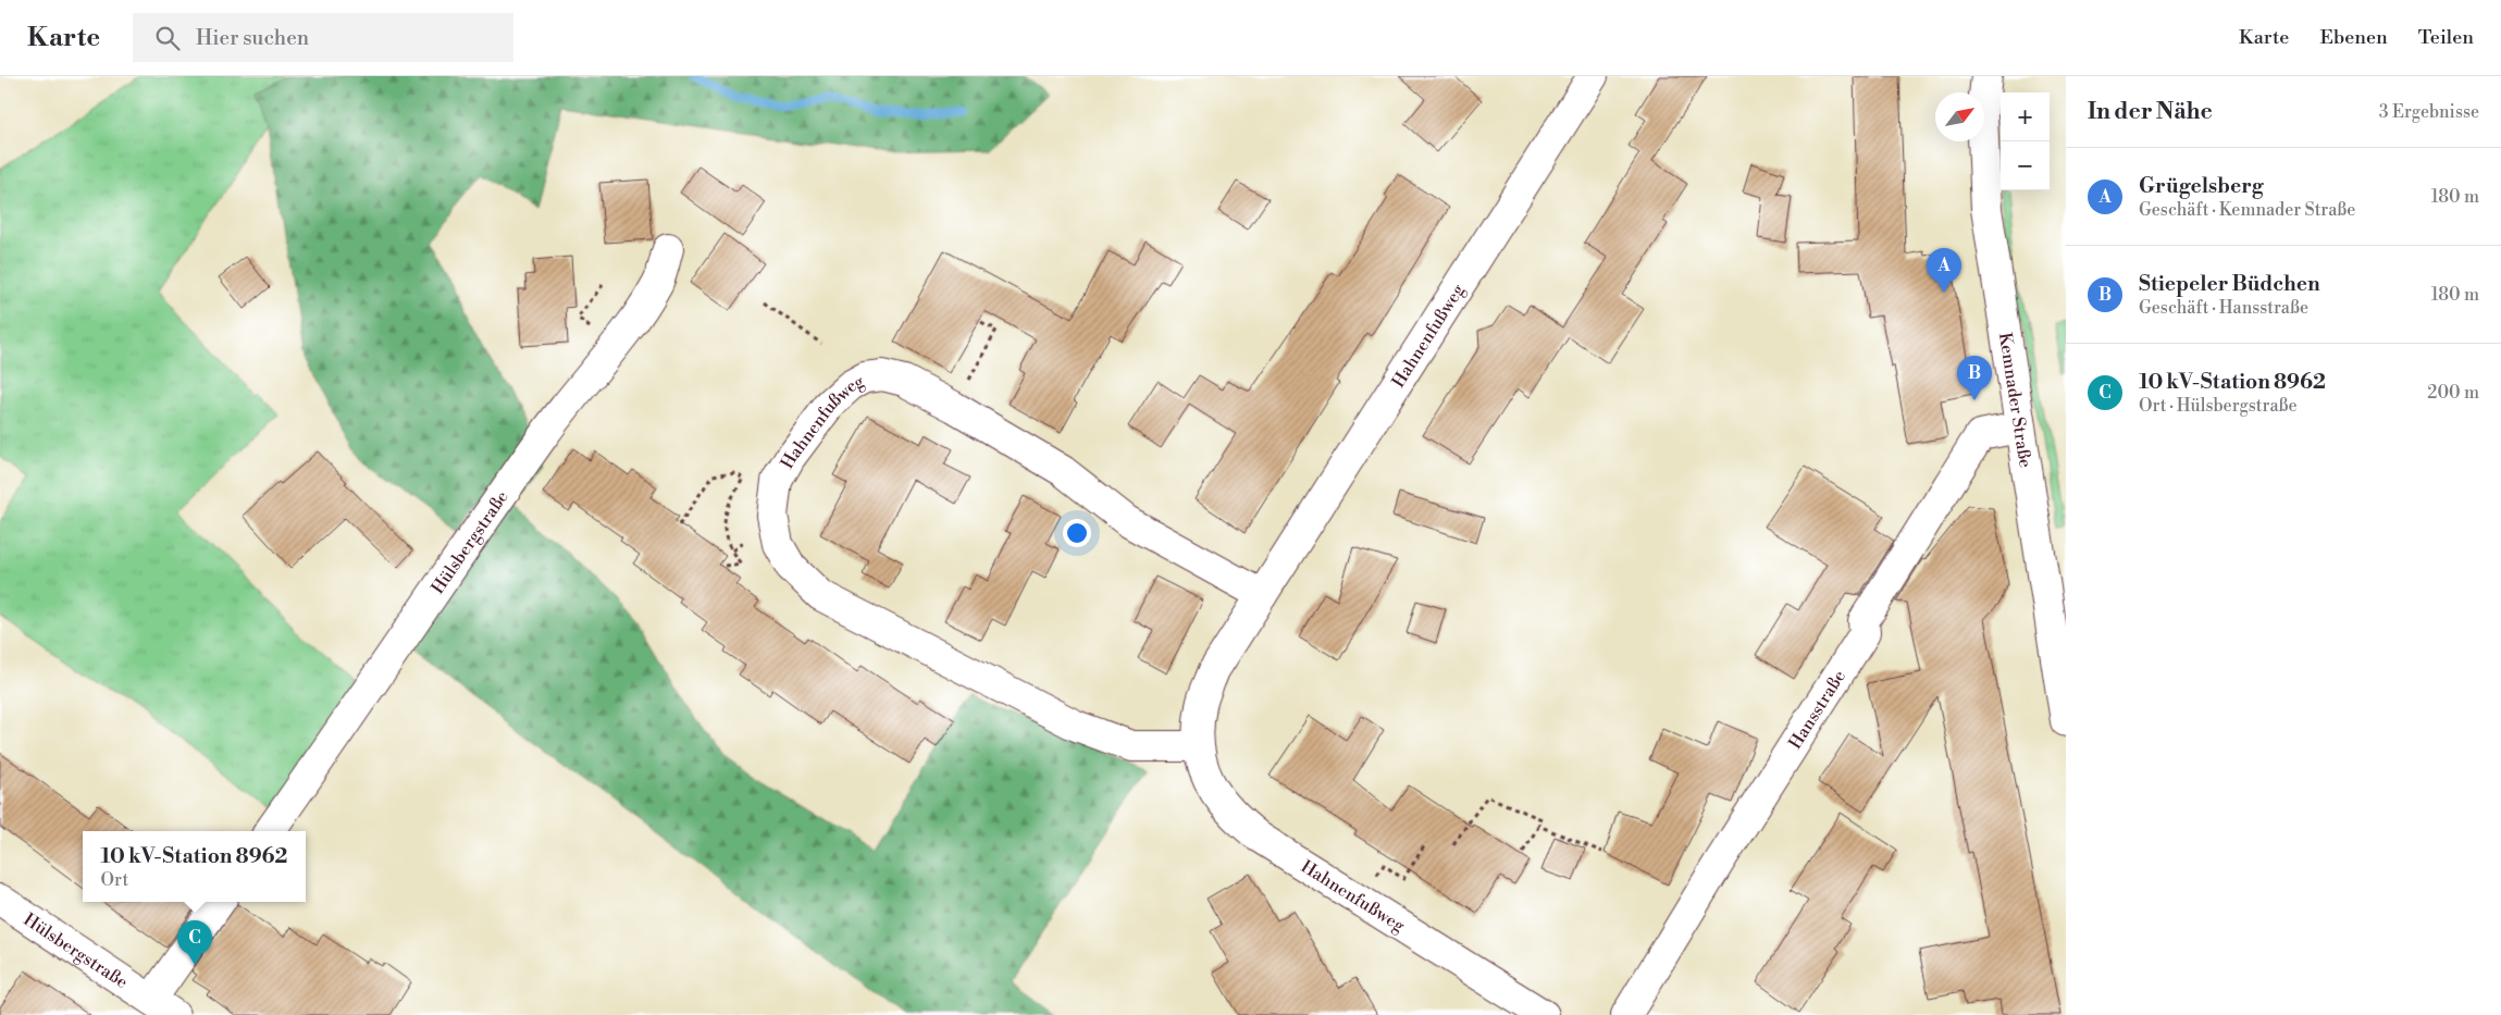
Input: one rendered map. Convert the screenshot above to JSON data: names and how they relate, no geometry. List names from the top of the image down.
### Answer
{
  "streets": {
    "street": [
      "Hahnenfußweg",
      "Kemnader Straße",
      "Hülsbergstraße",
      "Hansstraße"
    ]
  },
  "crossings": [
    ["Kemnader Straße", "Hansstraße"]
  ],
  "north": "top right",
  "page": {
    "header": "Karte",
    "search": "Hier suchen",
    "nav": ["Karte", "Ebenen", "Teilen"],
    "heading": ["In der Nähe", "3 Ergebnisse"],
    "map_buttons": ["+", "−"],
    "list": [
      {
        "mark": "A",
        "name": "Grügelsberg",
        "note": "Geschäft · Kemnader Straße",
        "value": "180 m"
      },
      {
        "mark": "B",
        "name": "Stiepeler Büdchen",
        "note": "Geschäft · Hansstraße",
        "value": "180 m"
      },
      {
        "mark": "C",
        "name": "10 kV-Station 8962",
        "note": "Ort · Hülsbergstraße",
        "value": "200 m"
      }
    ],
    "pins": ["A", "B", "C"],
    "popup": ["10 kV-Station 8962", "Ort"]
  }
}
